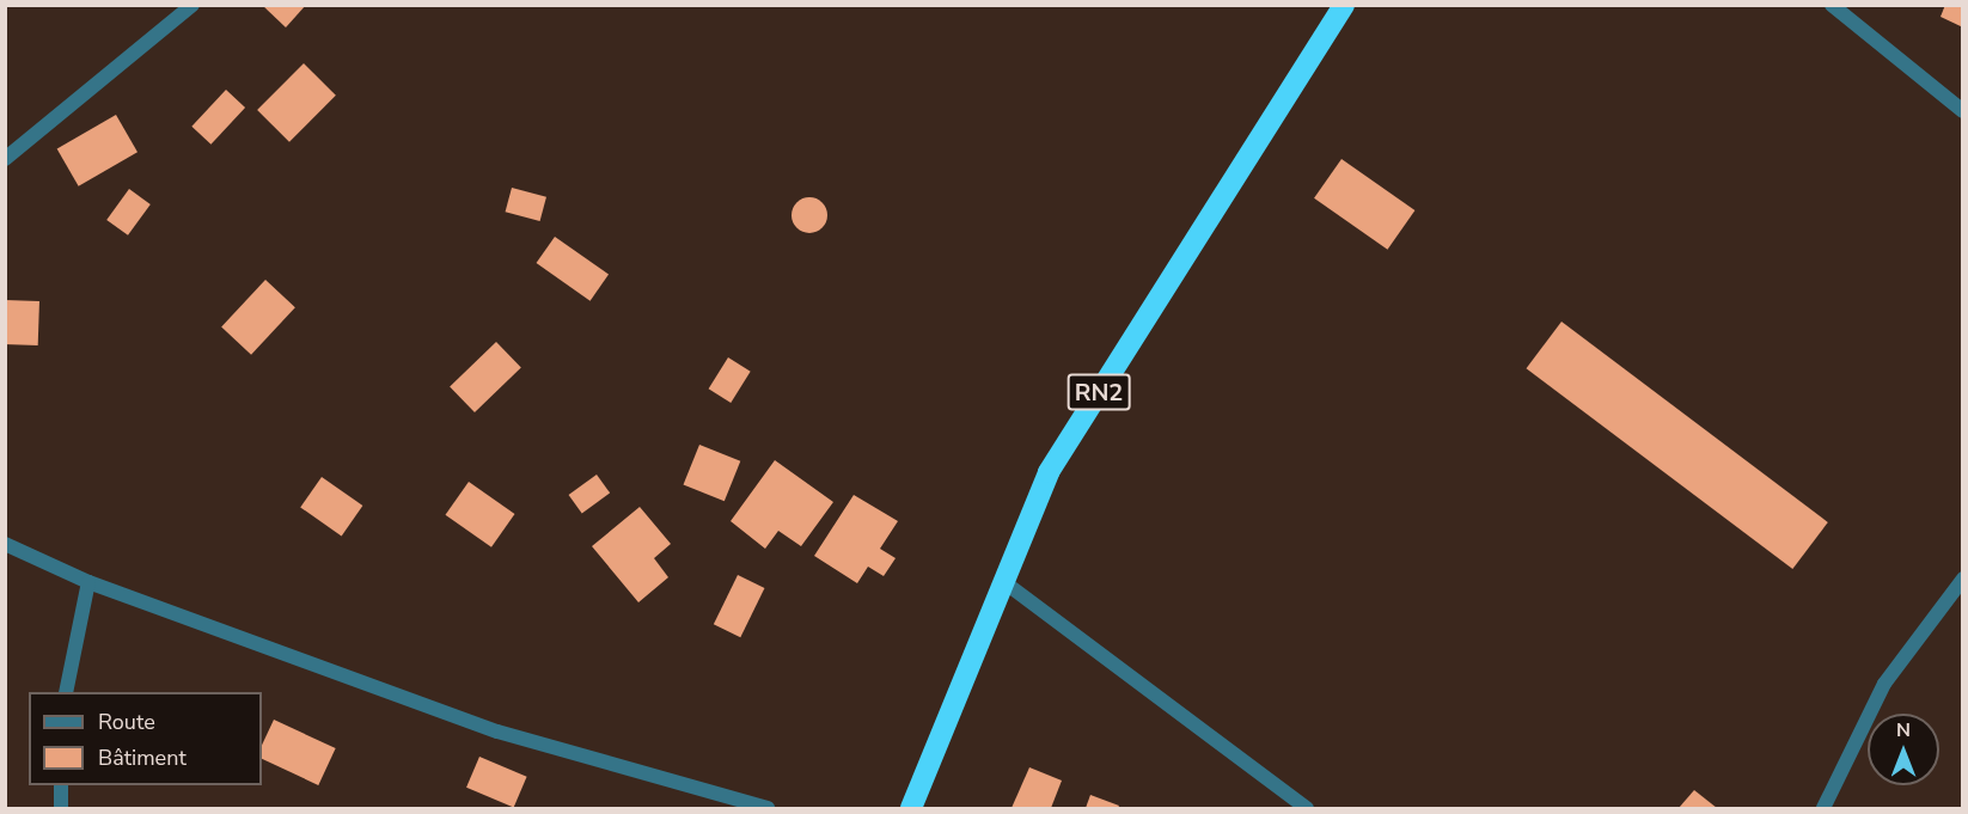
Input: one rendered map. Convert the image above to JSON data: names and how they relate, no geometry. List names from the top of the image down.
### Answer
{
  "streets": {
    "highway": ["RN2"]
  },
  "legend": ["Route", "Bâtiment"],
  "north": "top"
}
